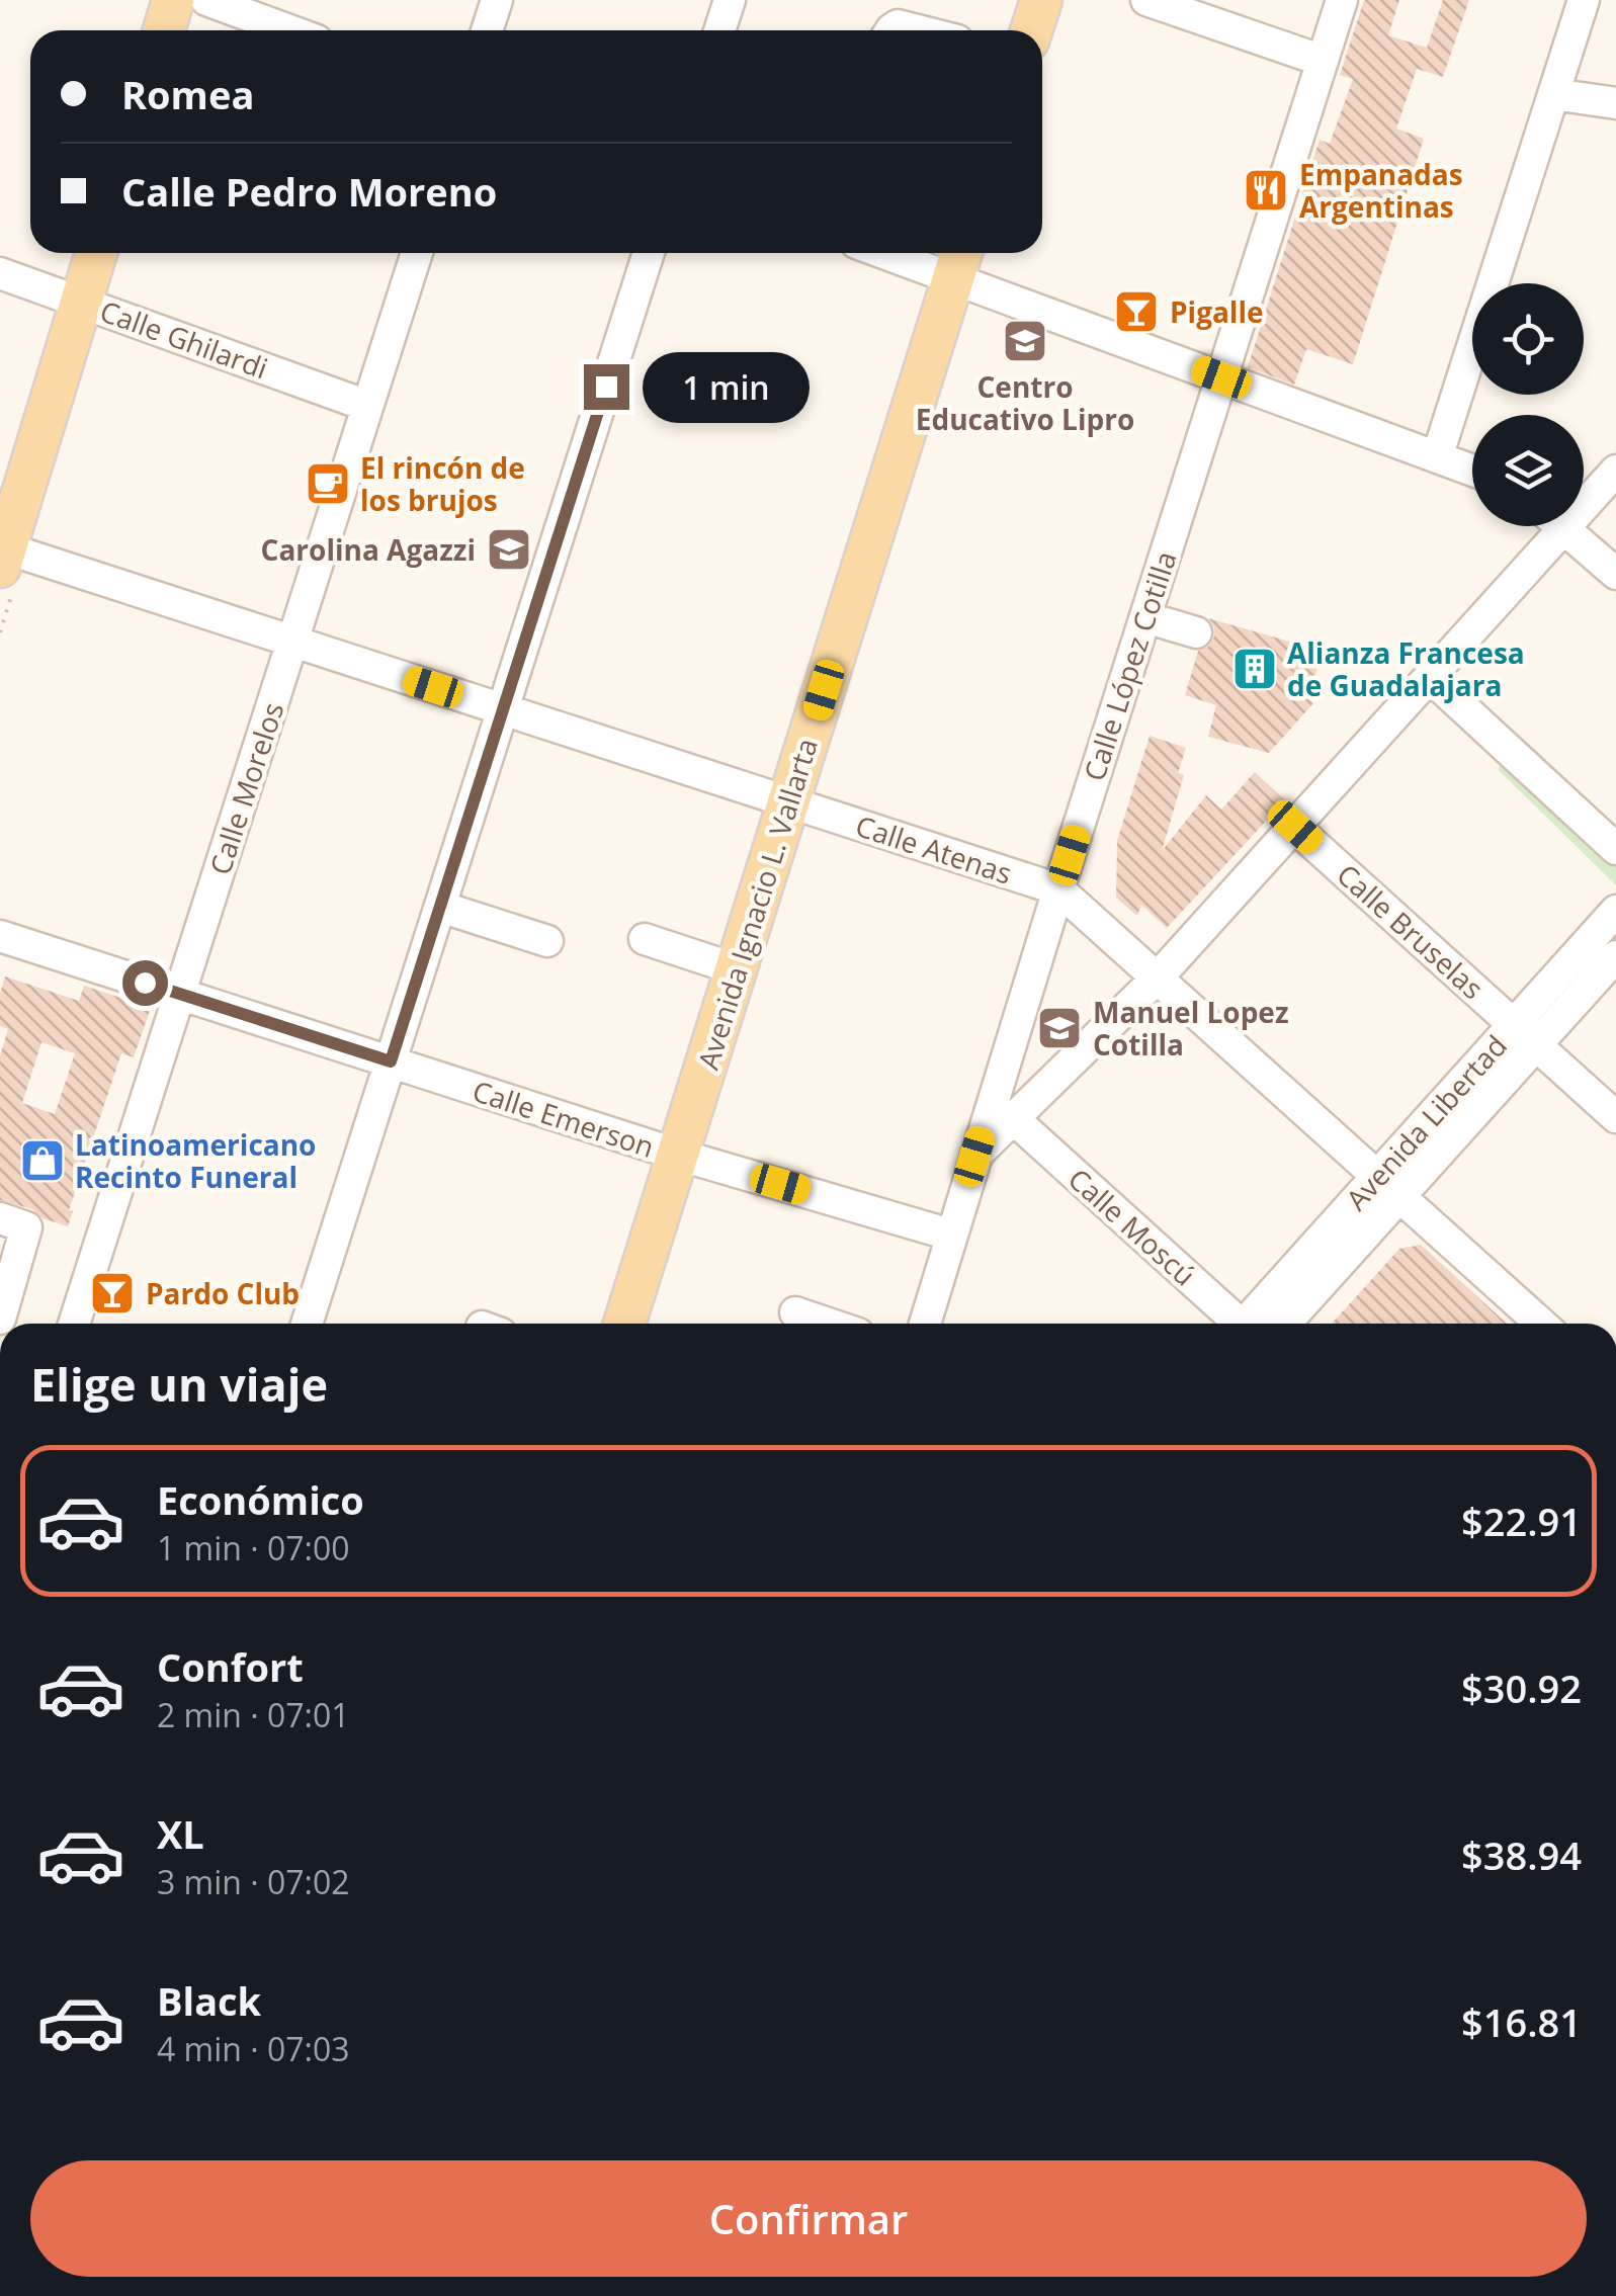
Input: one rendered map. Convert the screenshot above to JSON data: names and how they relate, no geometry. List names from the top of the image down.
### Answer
{
  "streets": {
    "main road": ["Avenida Ignacio L. Vallarta"],
    "street": [
      "Calle Ghilardi",
      "Calle López Cotilla",
      "Calle Morelos",
      "Calle Atenas",
      "Calle Bruselas",
      "Calle Emerson",
      "Avenida Libertad",
      "Calle Moscú"
    ]
  },
  "crossings": [
    ["Calle Ghilardi", "Calle Morelos"],
    ["Calle López Cotilla", "Calle Atenas"],
    ["Calle López Cotilla", "Calle Emerson"],
    ["Calle Morelos", "Calle Atenas"],
    ["Calle Morelos", "Calle Emerson"],
    ["Calle Atenas", "Avenida Ignacio L. Vallarta"],
    ["Calle Atenas", "Avenida Libertad"],
    ["Avenida Ignacio L. Vallarta", "Calle Emerson"],
    ["Calle Bruselas", "Avenida Libertad"]
  ],
  "places": {
    "restaurant": ["Empanadas Argentinas"],
    "bar": ["Pigalle", "Pardo Club"],
    "school or university": ["Centro Educativo Lipro", "Carolina Agazzi", "Manuel Lopez Cotilla"],
    "cafe": ["El rincón de los brujos"],
    "building": ["Alianza Francesa de Guadalajara"],
    "shop": ["Latinoamericano Recinto Funeral"]
  },
  "page": {
    "banner": ["Romea", "Calle Pedro Moreno"],
    "bubble": "1 min",
    "heading": "Elige un viaje",
    "list": [
      {
        "name": "Económico",
        "note": "1 min · 07:00",
        "value": "$22.91"
      },
      {
        "name": "Confort",
        "note": "2 min · 07:01",
        "value": "$30.92"
      },
      {
        "name": "XL",
        "note": "3 min · 07:02",
        "value": "$38.94"
      },
      {
        "name": "Black",
        "note": "4 min · 07:03",
        "value": "$16.81"
      }
    ],
    "buttons": "Confirmar"
  }
}
